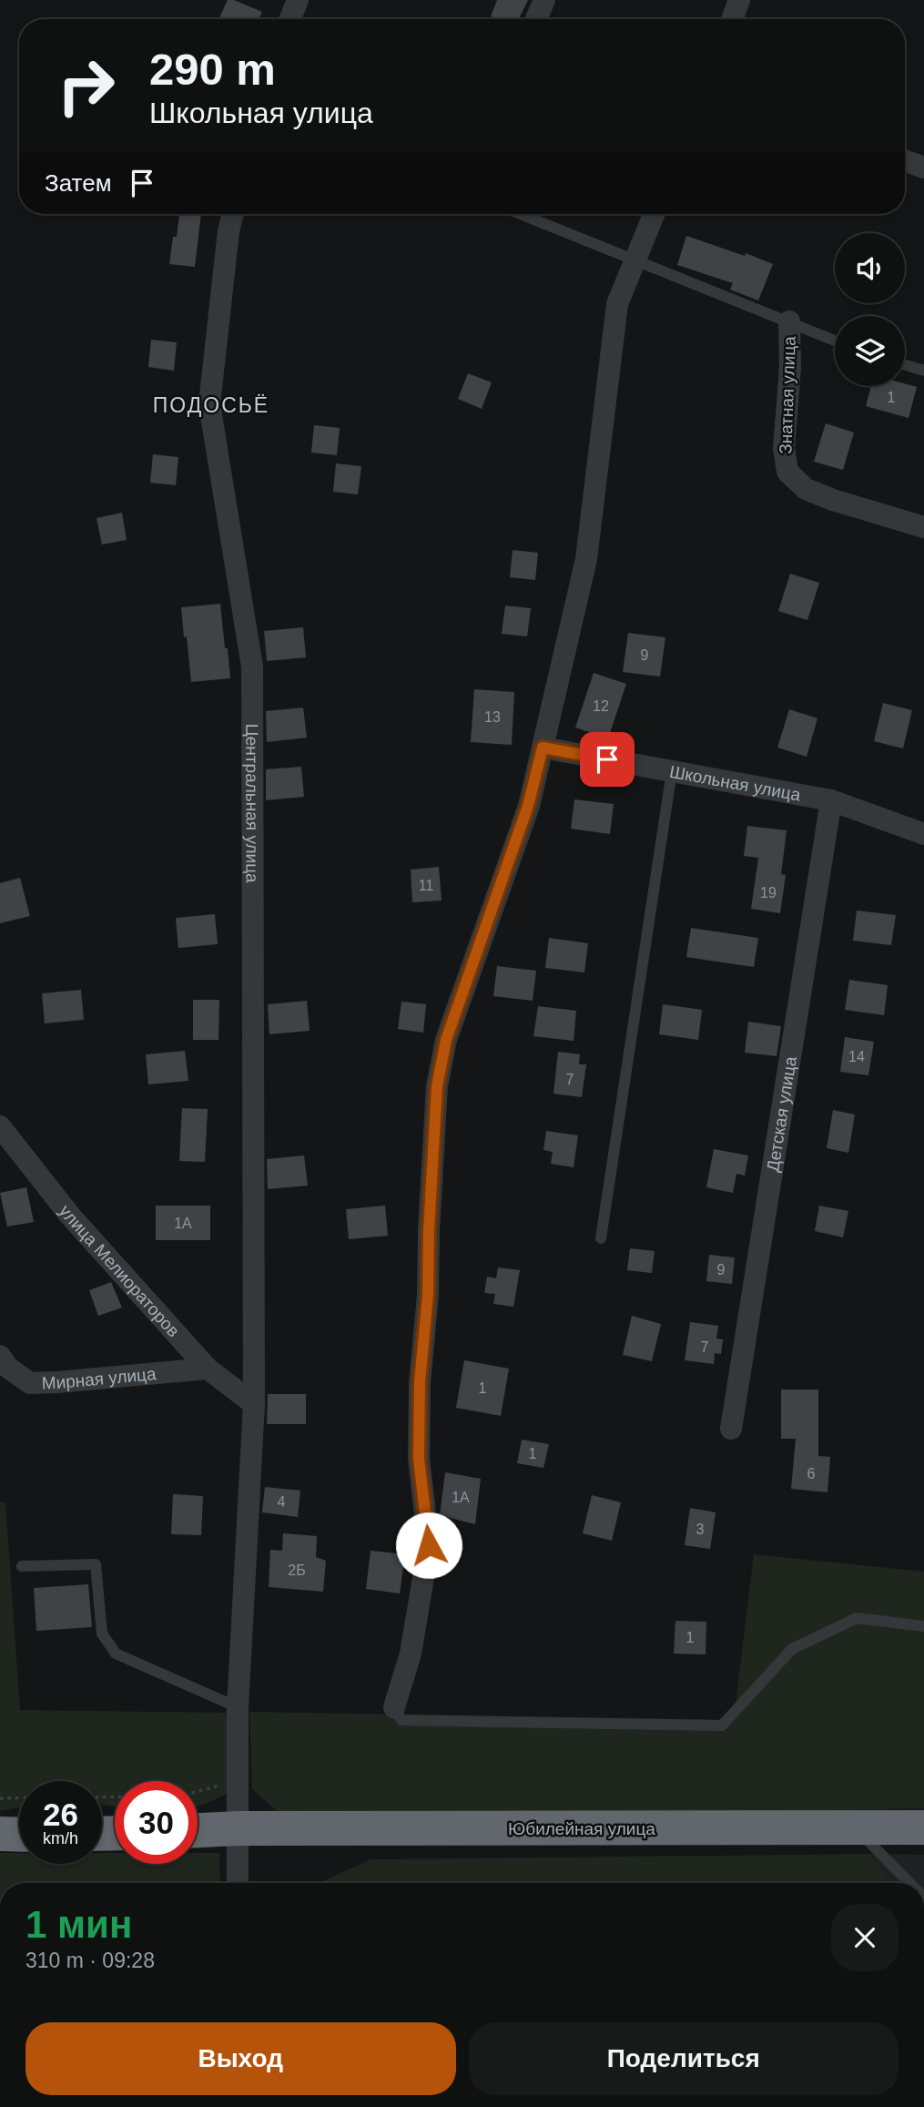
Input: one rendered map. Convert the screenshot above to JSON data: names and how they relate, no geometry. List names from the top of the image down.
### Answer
{
  "streets": {
    "highway": ["Юбилейная улица"],
    "street": [
      "Знатная улица",
      "Школьная улица",
      "Центральная улица",
      "Детская улица",
      "улица Мелиораторов",
      "Мирная улица"
    ]
  },
  "crossings": [
    ["Школьная улица", "Детская улица"],
    ["Центральная улица", "улица Мелиораторов"],
    ["Центральная улица", "Юбилейная улица"],
    ["улица Мелиораторов", "Мирная улица"]
  ],
  "districts": ["ПОДОСЬЁ"],
  "house_numbers": [
    "1",
    "9",
    "12",
    "13",
    "11",
    "19",
    "14",
    "7",
    "1А",
    "9",
    "7",
    "1",
    "1",
    "6",
    "1А",
    "4",
    "3",
    "2Б",
    "1"
  ],
  "page": {
    "turn": ["290 m", "Школьная улица"],
    "then": "Затем",
    "speed": "26 km/h",
    "limit": "30",
    "heading": ["1 мин", "310 m · 09:28"],
    "buttons": ["Выход", "Поделиться"]
  }
}
